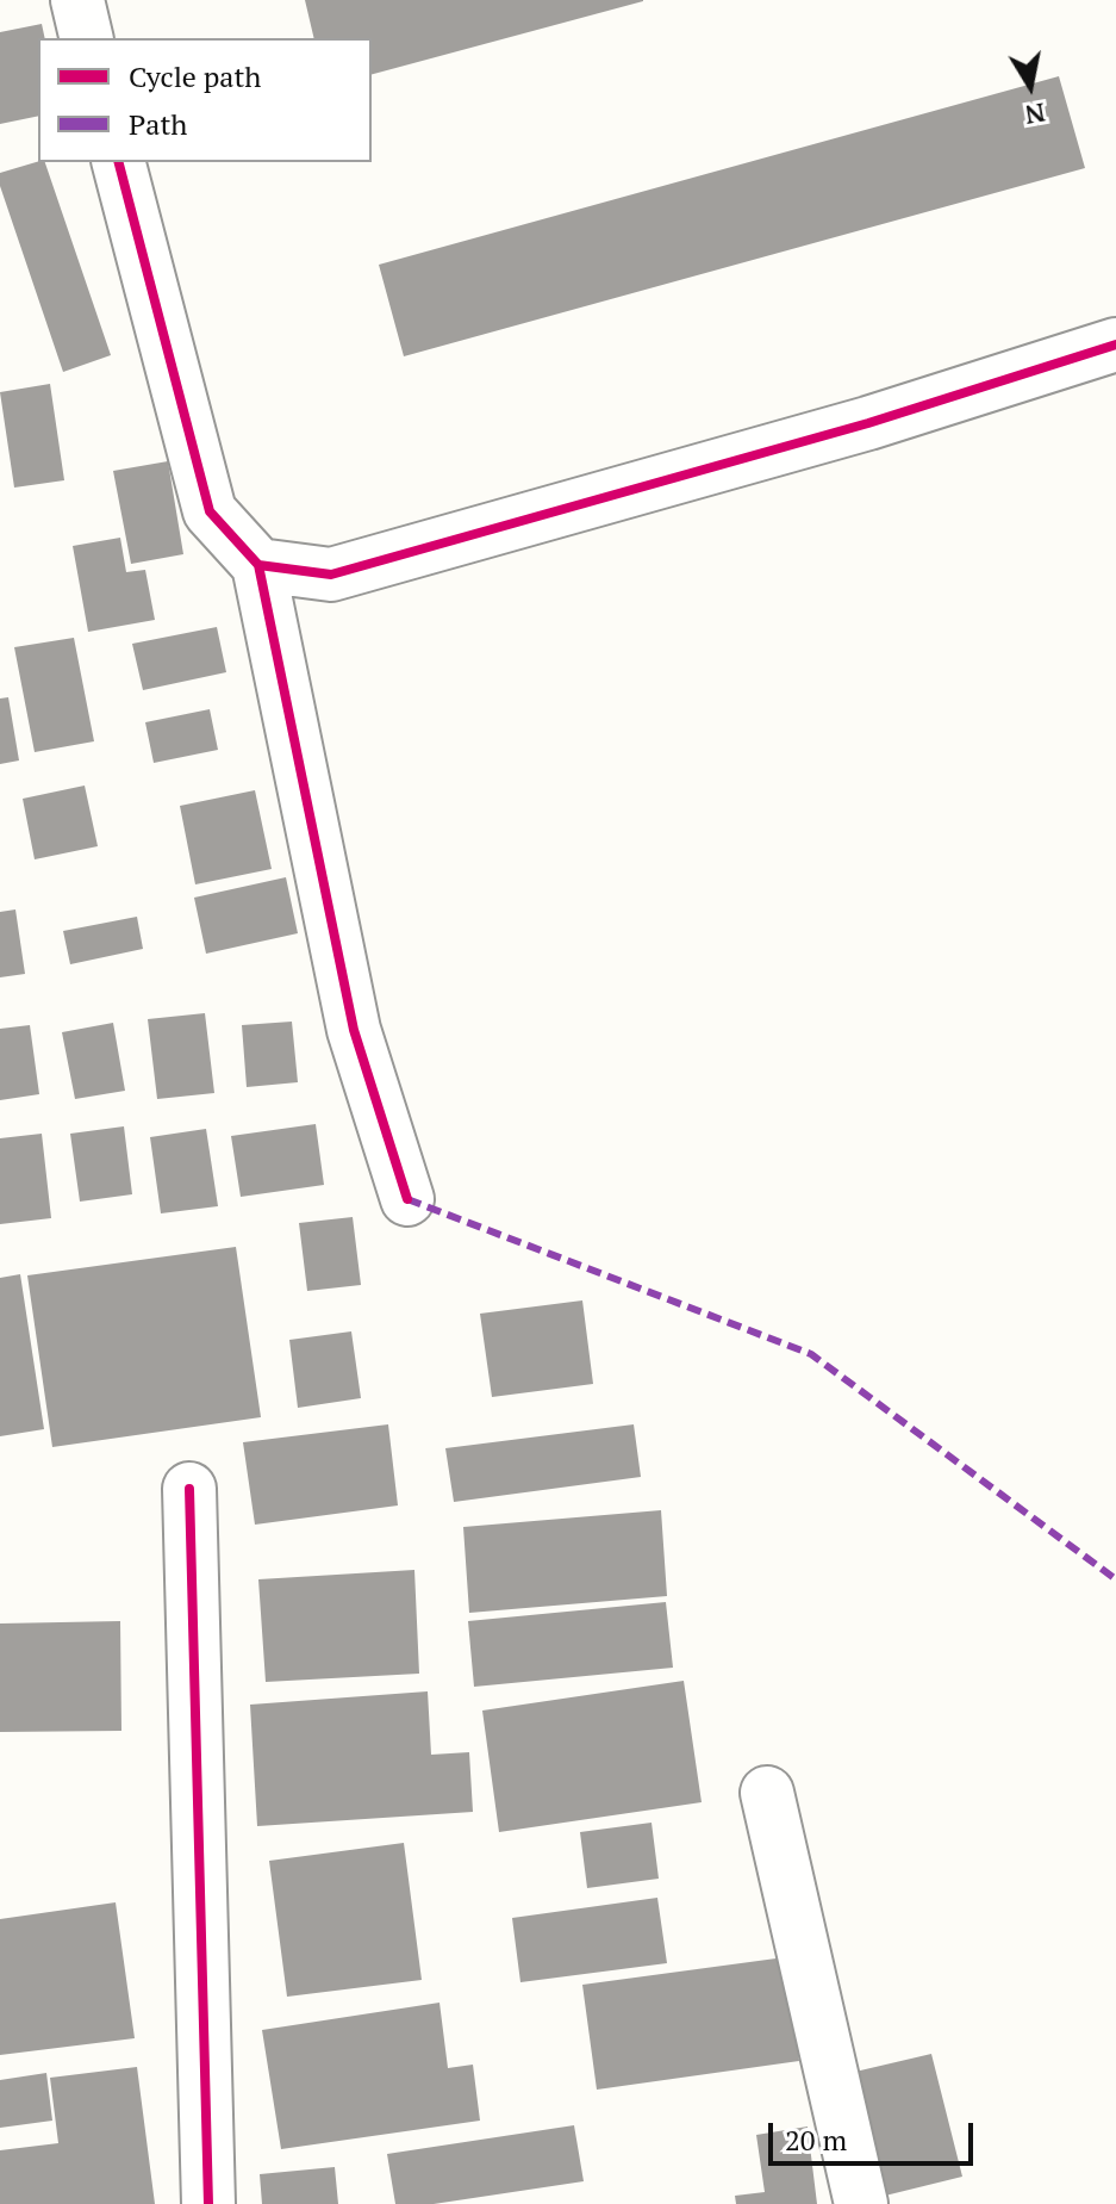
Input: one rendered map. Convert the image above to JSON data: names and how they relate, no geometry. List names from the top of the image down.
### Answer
{
  "legend": ["Cycle path", "Path"],
  "scale_bar": "20 m",
  "north": "bottom"
}
